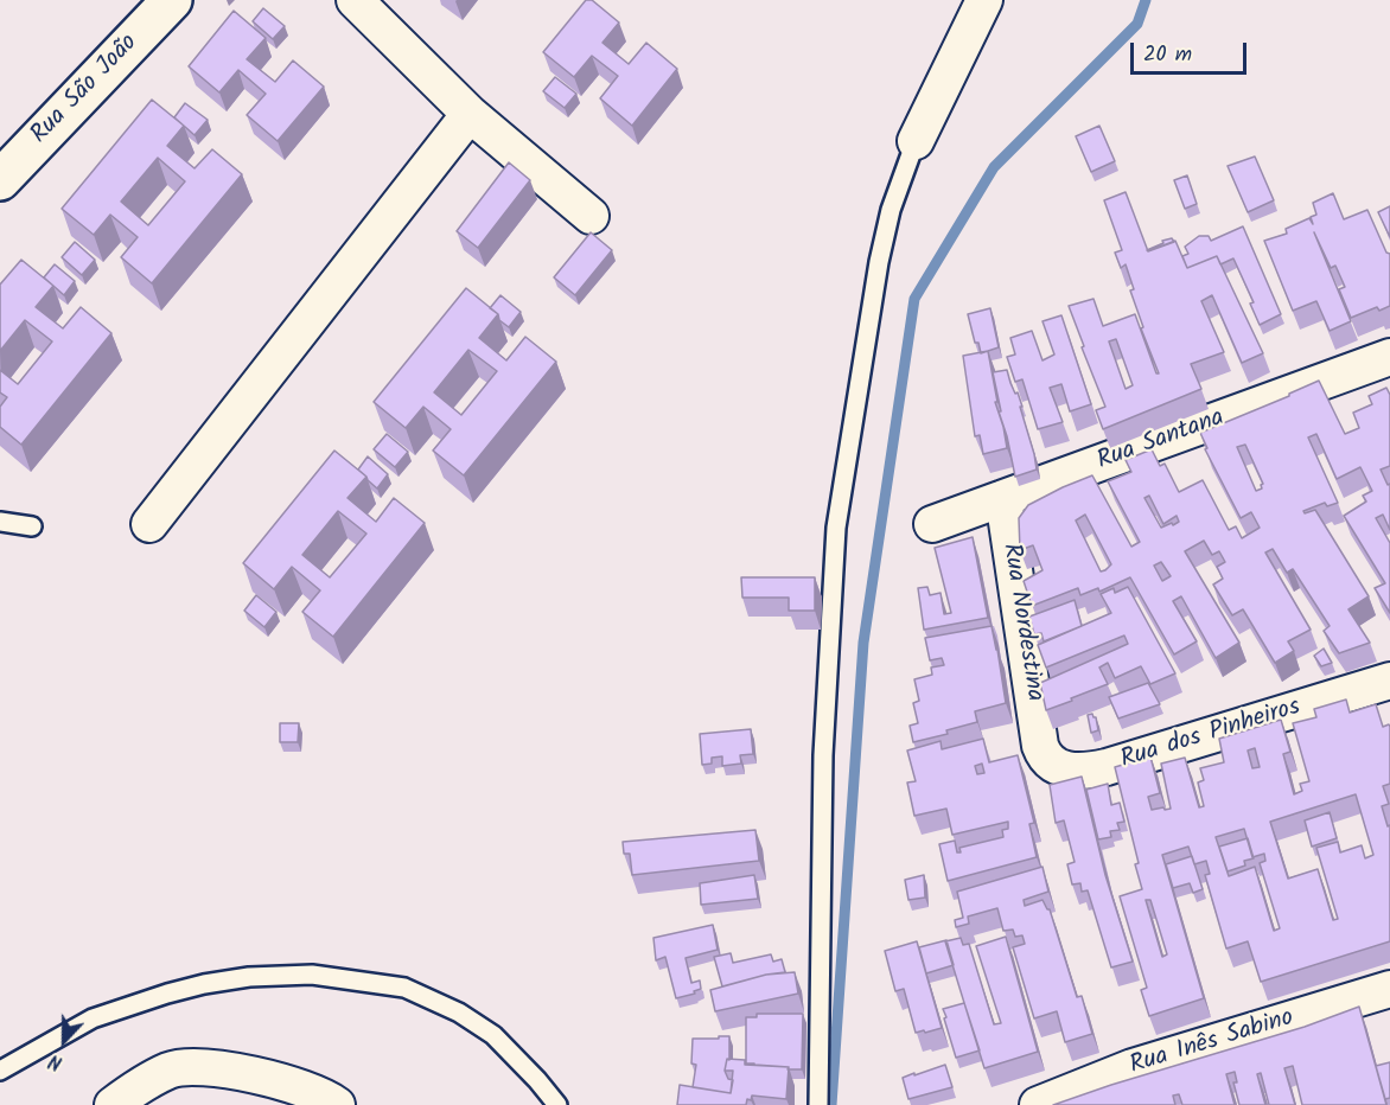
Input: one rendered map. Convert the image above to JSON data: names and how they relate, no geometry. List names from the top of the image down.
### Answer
{
  "streets": {
    "street": [
      "Rua São João",
      "Rua Santana",
      "Rua Nordestina",
      "Rua dos Pinheiros",
      "Rua Inês Sabino"
    ]
  },
  "crossings": [
    ["Rua Santana", "Rua Nordestina"],
    ["Rua Nordestina", "Rua dos Pinheiros"]
  ],
  "scale_bar": "20 m",
  "north": "bottom"
}
